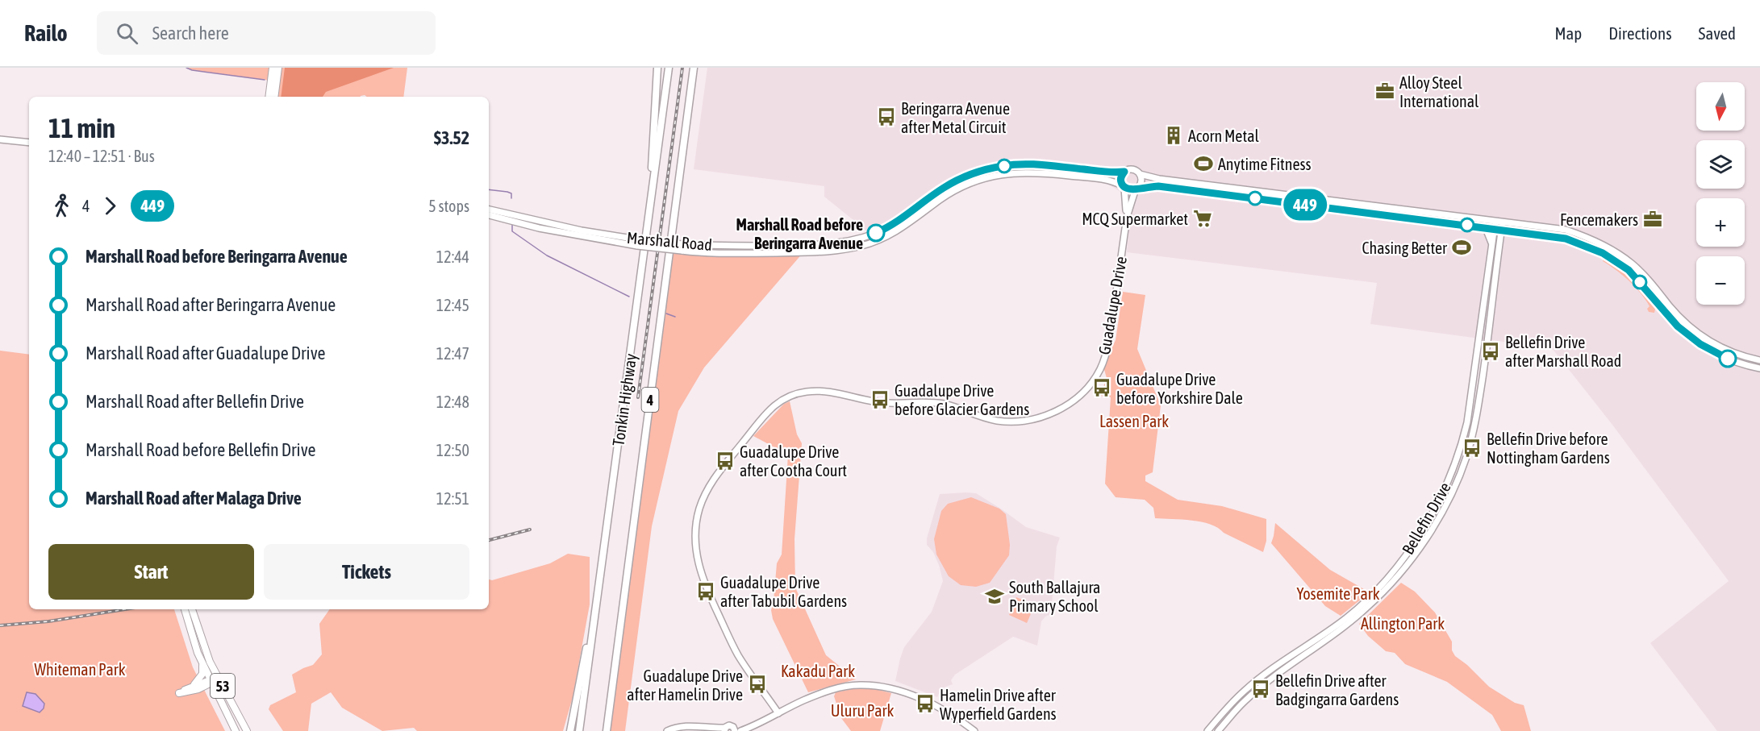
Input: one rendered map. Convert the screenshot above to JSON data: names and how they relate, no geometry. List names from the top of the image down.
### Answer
{
  "streets": {
    "highway": ["Tonkin Highway", "4"],
    "main road": [
      "Marshall Road",
      "Guadalupe Drive",
      "Bellefin Drive",
      "53"
    ]
  },
  "crossings": [
    ["Marshall Road", "Guadalupe Drive"]
  ],
  "parks": [
    "Lassen Park",
    "Yosemite Park",
    "Allington Park",
    "Whiteman Park",
    "Kakadu Park",
    "Uluru Park"
  ],
  "places": {
    "office": ["Alloy Steel International", "Fencemakers"],
    "bus stop": [
      "Beringarra Avenue after Metal Circuit",
      "Bellefin Drive after Marshall Road",
      "Guadalupe Drive before Yorkshire Dale",
      "Guadalupe Drive before Glacier Gardens",
      "Bellefin Drive before Nottingham Gardens",
      "Guadalupe Drive after Cootha Court",
      "Guadalupe Drive after Tabubil Gardens",
      "Guadalupe Drive after Hamelin Drive",
      "Bellefin Drive after Badgingarra Gardens",
      "Hamelin Drive after Wyperfield Gardens"
    ],
    "building": ["Acorn Metal"],
    "sports": ["Anytime Fitness", "Chasing Better"],
    "supermarket": ["MCQ Supermarket"],
    "other": ["Marshall Road before Beringarra Avenue"],
    "school or university": ["South Ballajura Primary School"]
  },
  "lines": ["bus line 449"],
  "north": "bottom",
  "page": {
    "header": "Railo",
    "search": "Search here",
    "nav": ["Map", "Directions", "Saved"],
    "on_map": "449",
    "map_buttons": ["+", "−"],
    "heading": ["11 min", "12:40 – 12:51 · Bus", "$3.52"],
    "legs": ["4", "449", "5 stops"],
    "list": [
      {
        "name": "Marshall Road before Beringarra Avenue",
        "value": "12:44"
      },
      {
        "name": "Marshall Road after Beringarra Avenue",
        "value": "12:45"
      },
      {
        "name": "Marshall Road after Guadalupe Drive",
        "value": "12:47"
      },
      {
        "name": "Marshall Road after Bellefin Drive",
        "value": "12:48"
      },
      {
        "name": "Marshall Road before Bellefin Drive",
        "value": "12:50"
      },
      {
        "name": "Marshall Road after Malaga Drive",
        "value": "12:51"
      }
    ],
    "buttons": ["Start", "Tickets"]
  }
}
